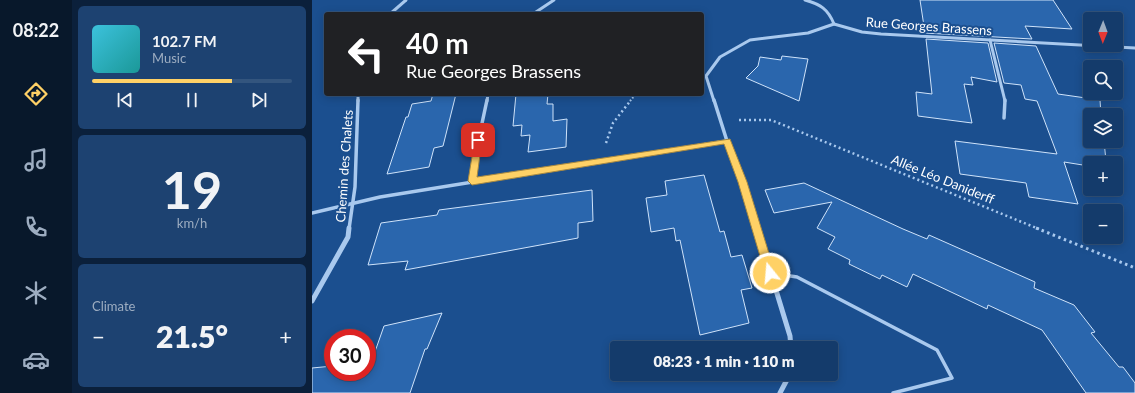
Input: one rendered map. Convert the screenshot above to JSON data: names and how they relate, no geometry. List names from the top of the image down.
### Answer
{
  "streets": {
    "street": ["Rue Georges Brassens", "Chemin des Chalets"],
    "path": ["Allée Léo Daniderff"]
  },
  "north": "bottom",
  "page": {
    "tabs": "08:22",
    "map_buttons": ["+", "−"],
    "turn": ["40 m", "Rue Georges Brassens"],
    "song": ["102.7 FM", "Music"],
    "tile": [
      ["19", "km/h"],
      "Climate"
    ],
    "heat": ["−", "21.5°", "+"],
    "limit": "30",
    "trip": "08:23 · 1 min · 110 m"
  }
}
